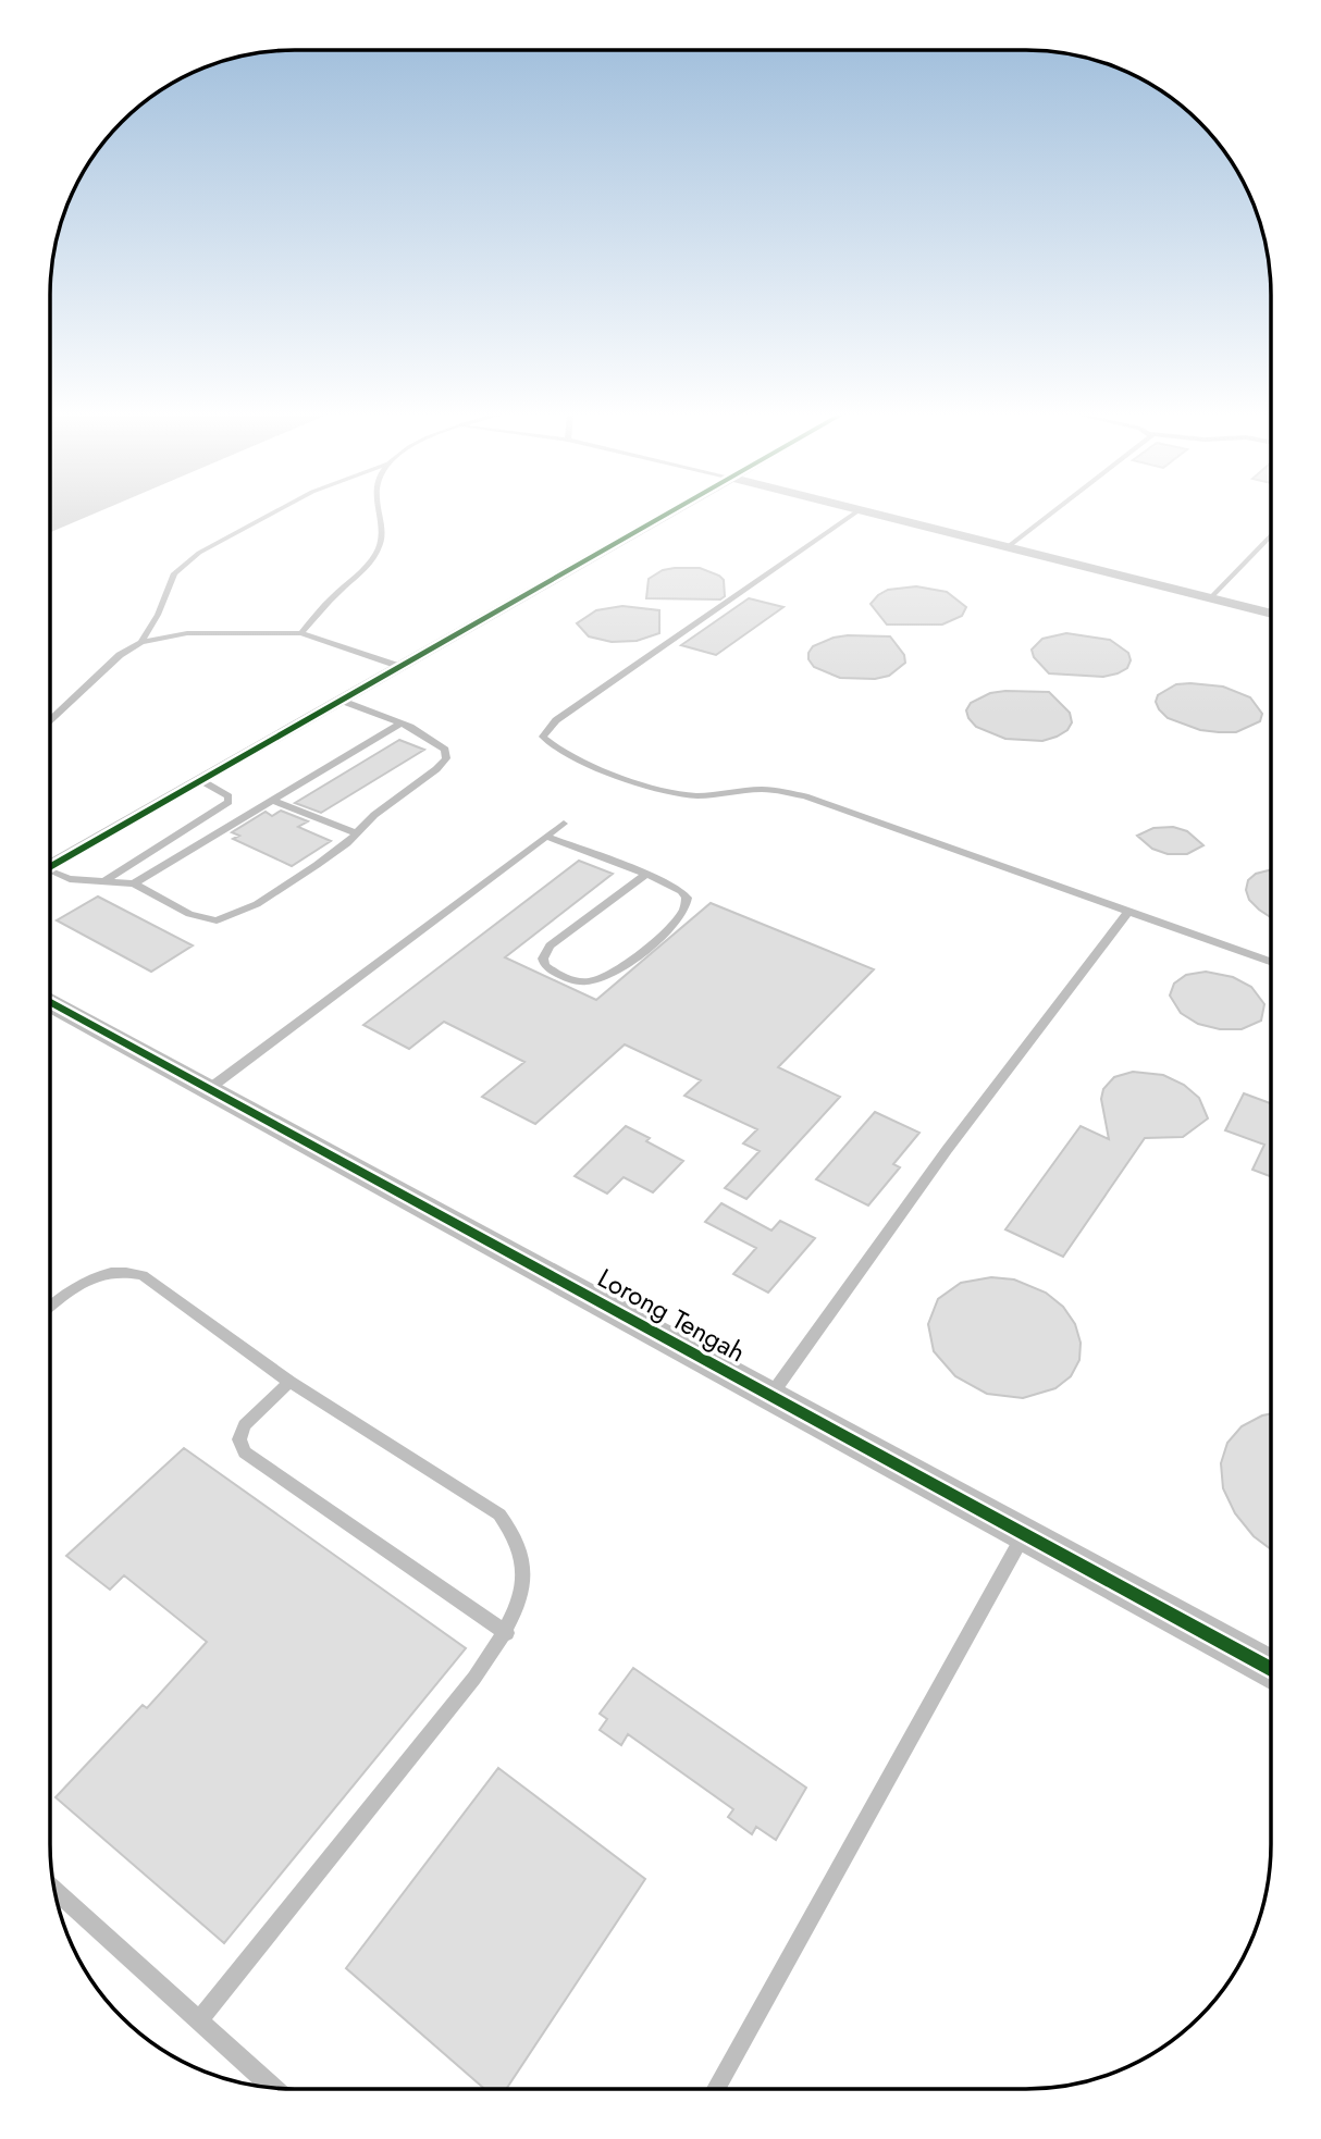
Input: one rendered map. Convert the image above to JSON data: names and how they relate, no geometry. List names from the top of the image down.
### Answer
{
  "streets": {
    "street": ["Lorong Tengah"]
  }
}
